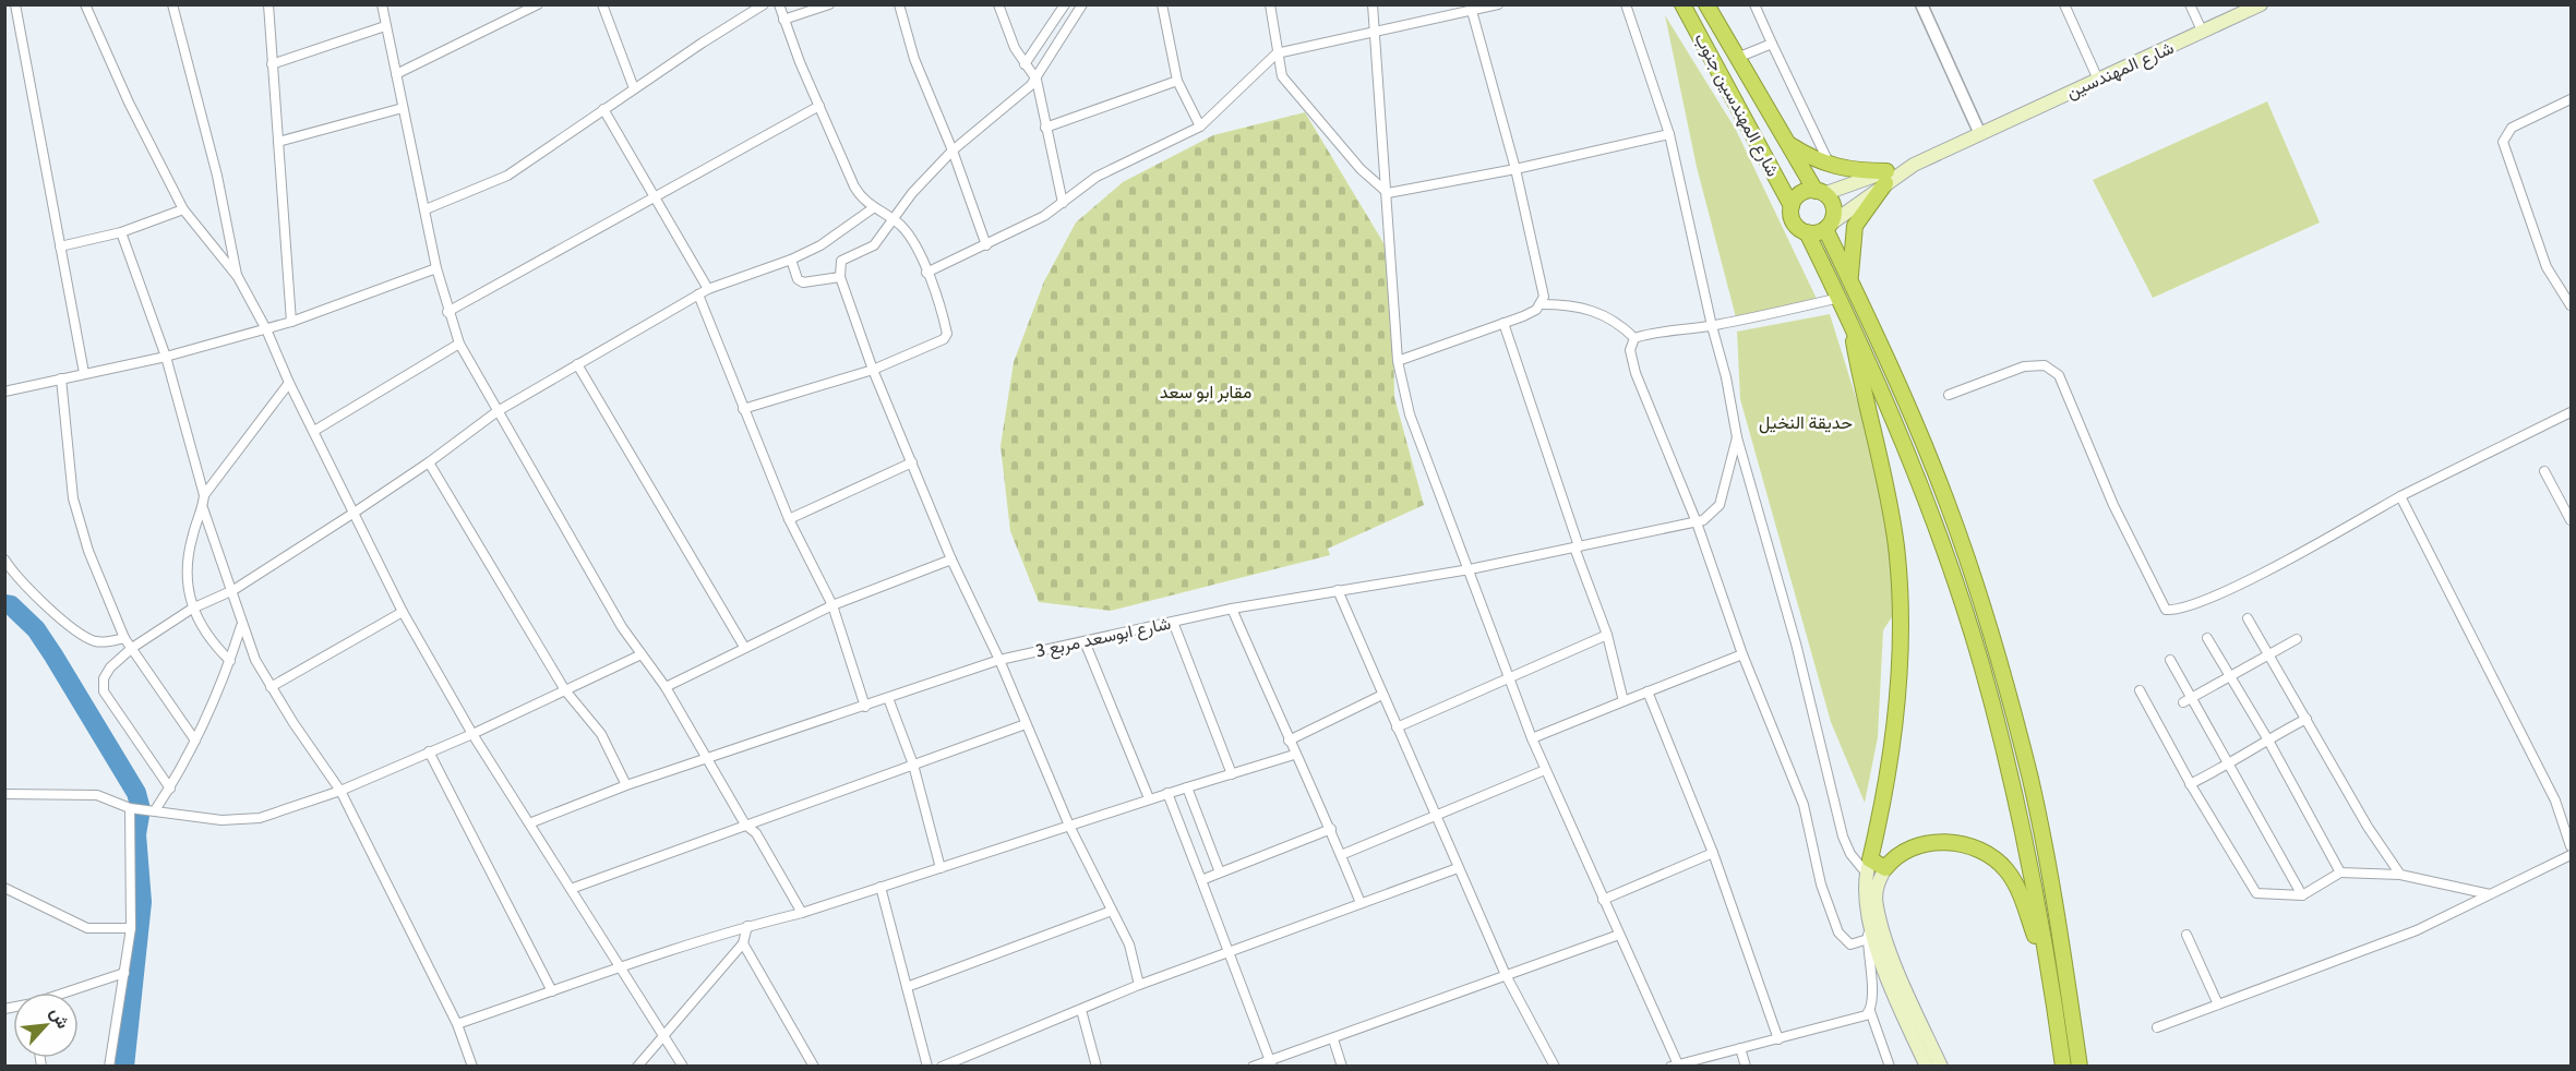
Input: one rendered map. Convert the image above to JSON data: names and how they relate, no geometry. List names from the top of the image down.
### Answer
{
  "streets": {
    "highway": ["شارع المهندسين جنوب"],
    "main road": ["شارع المهندسين"],
    "street": ["شارع ابوسعد مربع 3"]
  },
  "parks": ["مقابر ابو سعد", "حديقة النخيل"],
  "north": "top right"
}
